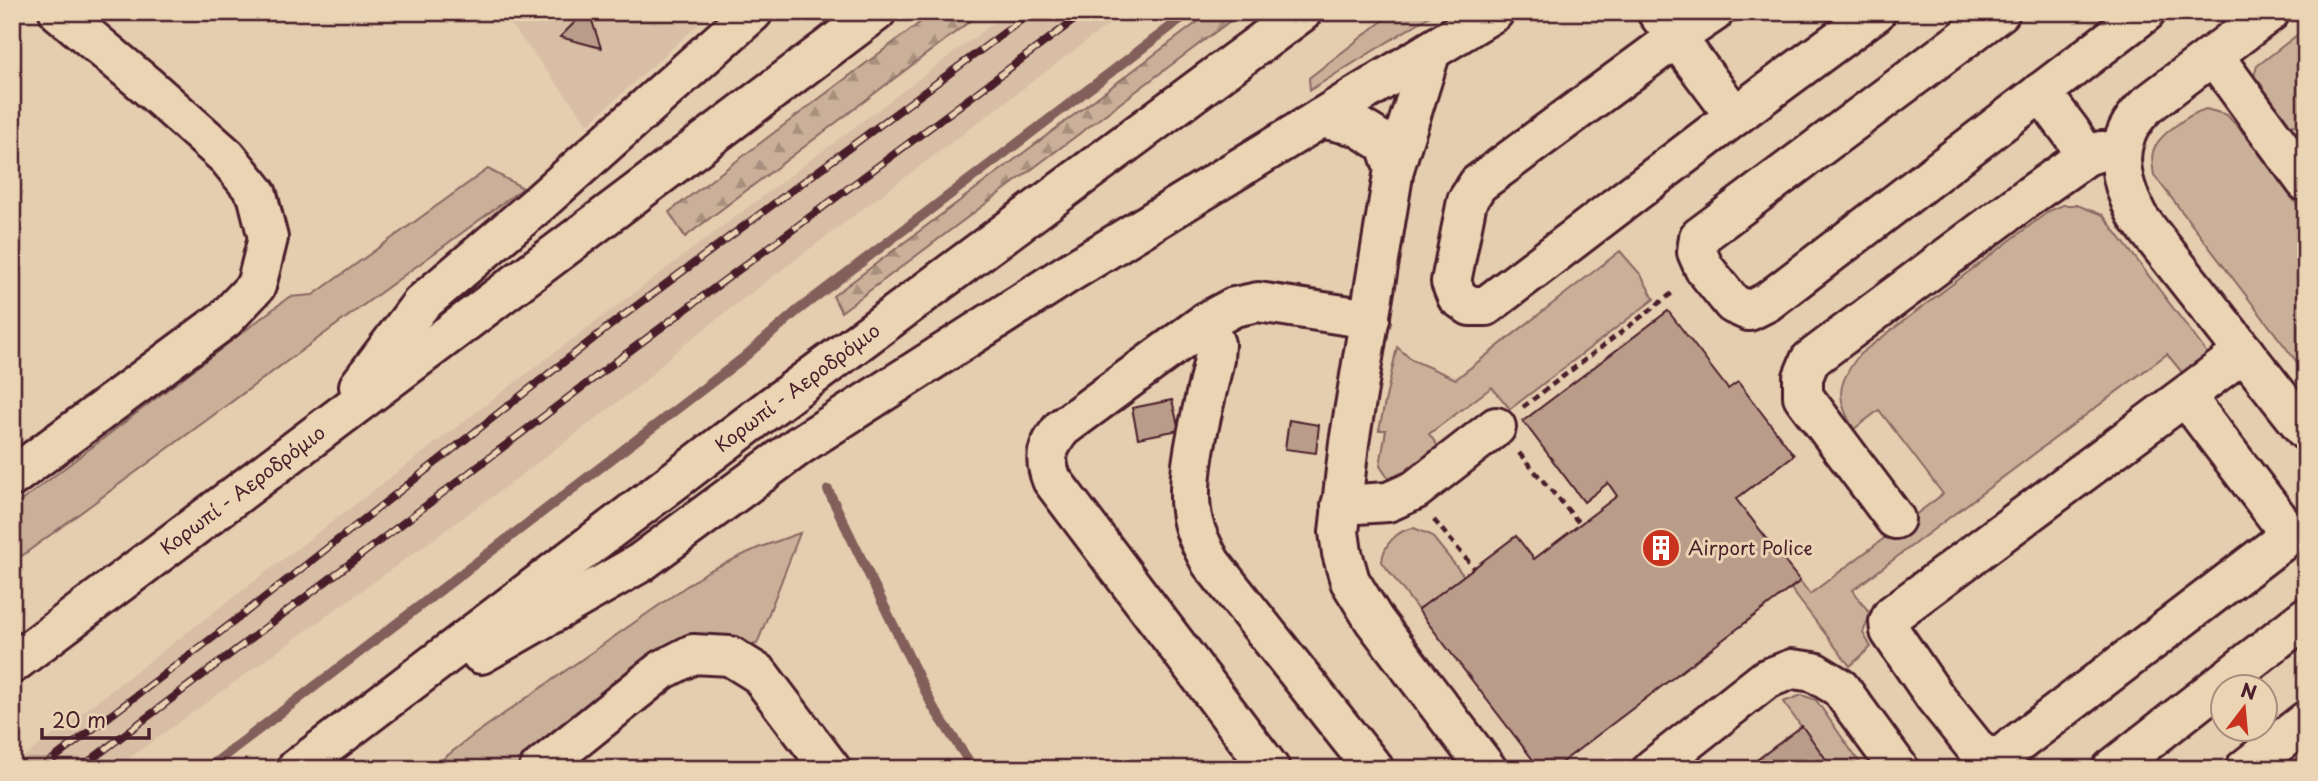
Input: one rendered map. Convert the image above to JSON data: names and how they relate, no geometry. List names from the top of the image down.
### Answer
{
  "streets": {
    "main road": ["Κορωπί - Αεροδρόμιο"]
  },
  "places": {
    "building": ["Airport Police"]
  },
  "scale_bar": "20 m",
  "north": "top"
}
